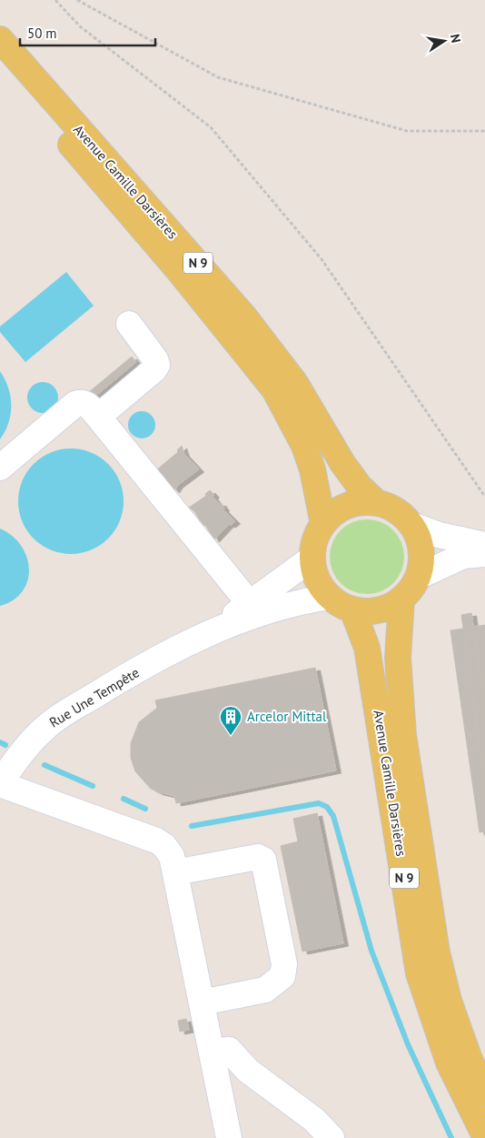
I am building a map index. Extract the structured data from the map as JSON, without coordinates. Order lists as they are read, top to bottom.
{
  "streets": {
    "main road": ["Avenue Camille Darsières", "N 9"],
    "street": ["Rue Une Tempête"]
  },
  "crossings": [
    ["Avenue Camille Darsières", "Rue Une Tempête"]
  ],
  "places": {
    "building": ["Arcelor Mittal"]
  },
  "scale_bar": "50 m",
  "north": "right"
}
